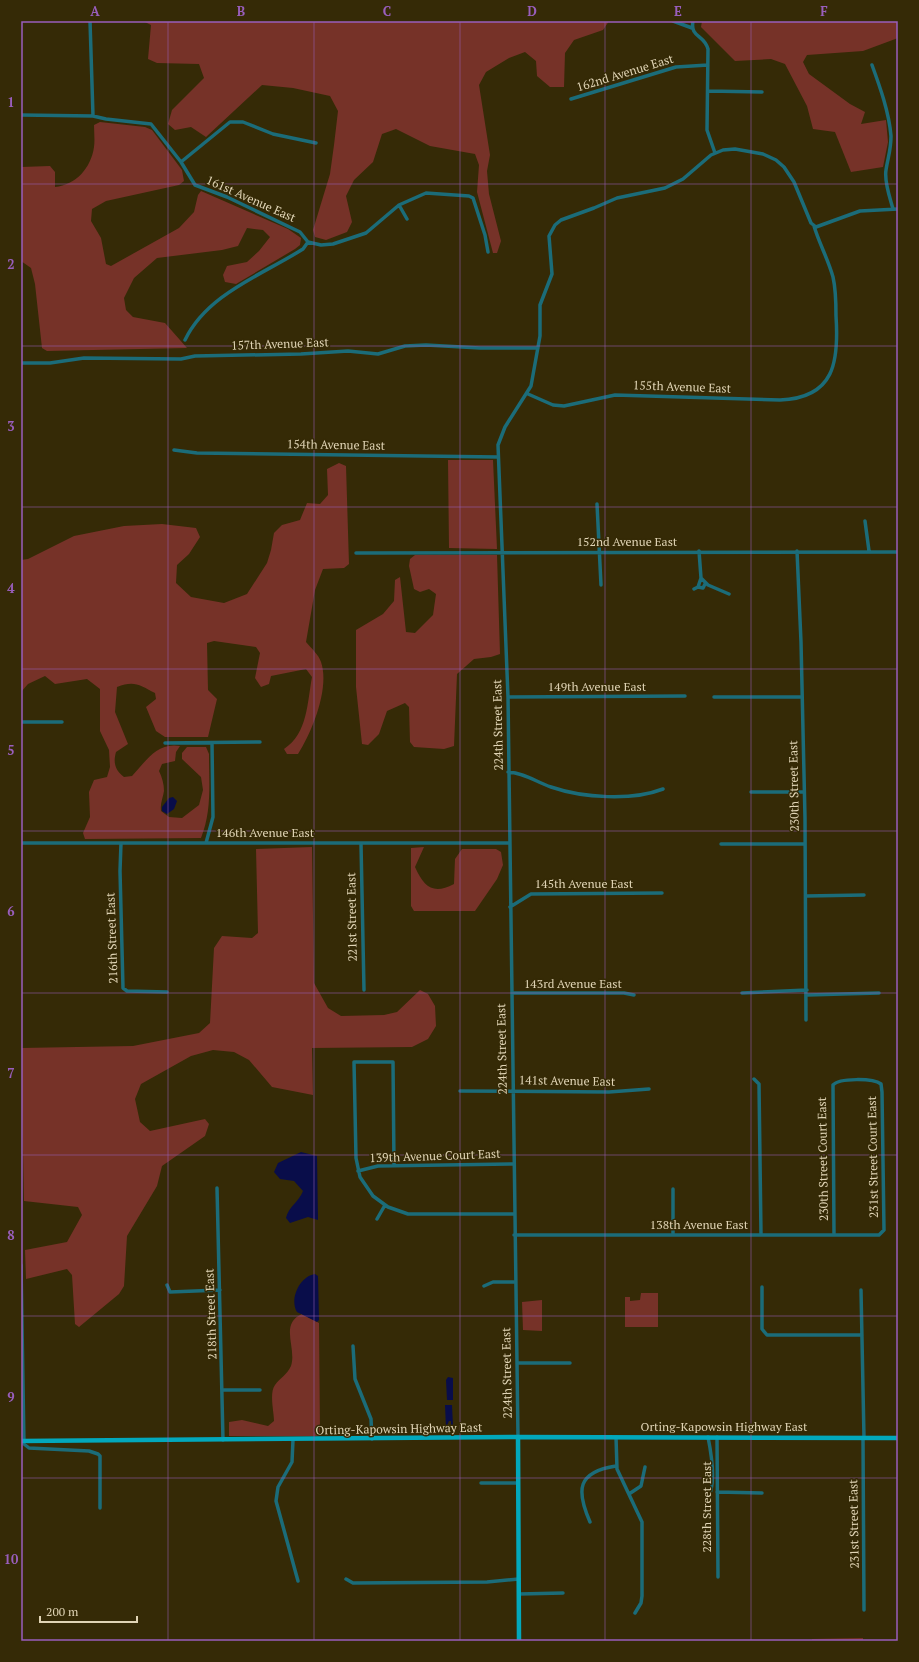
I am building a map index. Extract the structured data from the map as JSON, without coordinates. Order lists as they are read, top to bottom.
{
  "streets": {
    "main road": ["224th Street East", "Orting-Kapowsin Highway East"],
    "street": [
      "162nd Avenue East",
      "161st Avenue East",
      "157th Avenue East",
      "155th Avenue East",
      "154th Avenue East",
      "152nd Avenue East",
      "149th Avenue East",
      "230th Street East",
      "146th Avenue East",
      "145th Avenue East",
      "221st Street East",
      "216th Street East",
      "143rd Avenue East",
      "141st Avenue East",
      "139th Avenue Court East",
      "231st Street Court East",
      "230th Street Court East",
      "138th Avenue East",
      "218th Street East",
      "228th Street East",
      "231st Street East"
    ]
  },
  "crossings": [
    ["157th Avenue East", "224th Street East"],
    ["155th Avenue East", "224th Street East"],
    ["154th Avenue East", "224th Street East"],
    ["152nd Avenue East", "224th Street East"],
    ["152nd Avenue East", "230th Street East"],
    ["149th Avenue East", "224th Street East"],
    ["224th Street East", "146th Avenue East"],
    ["224th Street East", "145th Avenue East"],
    ["224th Street East", "143rd Avenue East"],
    ["224th Street East", "141st Avenue East"],
    ["224th Street East", "139th Avenue Court East"],
    ["224th Street East", "138th Avenue East"],
    ["224th Street East", "Orting-Kapowsin Highway East"],
    ["146th Avenue East", "221st Street East"],
    ["146th Avenue East", "216th Street East"],
    ["231st Street Court East", "230th Street Court East"],
    ["231st Street Court East", "138th Avenue East"],
    ["230th Street Court East", "138th Avenue East"],
    ["218th Street East", "Orting-Kapowsin Highway East"],
    ["Orting-Kapowsin Highway East", "228th Street East"],
    ["Orting-Kapowsin Highway East", "231st Street East"]
  ],
  "scale_bar": "200 m",
  "grid": {
    "columns": [
      "A",
      "B",
      "C",
      "D",
      "E",
      "F"
    ],
    "rows": [
      "1",
      "2",
      "3",
      "4",
      "5",
      "6",
      "7",
      "8",
      "9",
      "10"
    ]
  }
}
